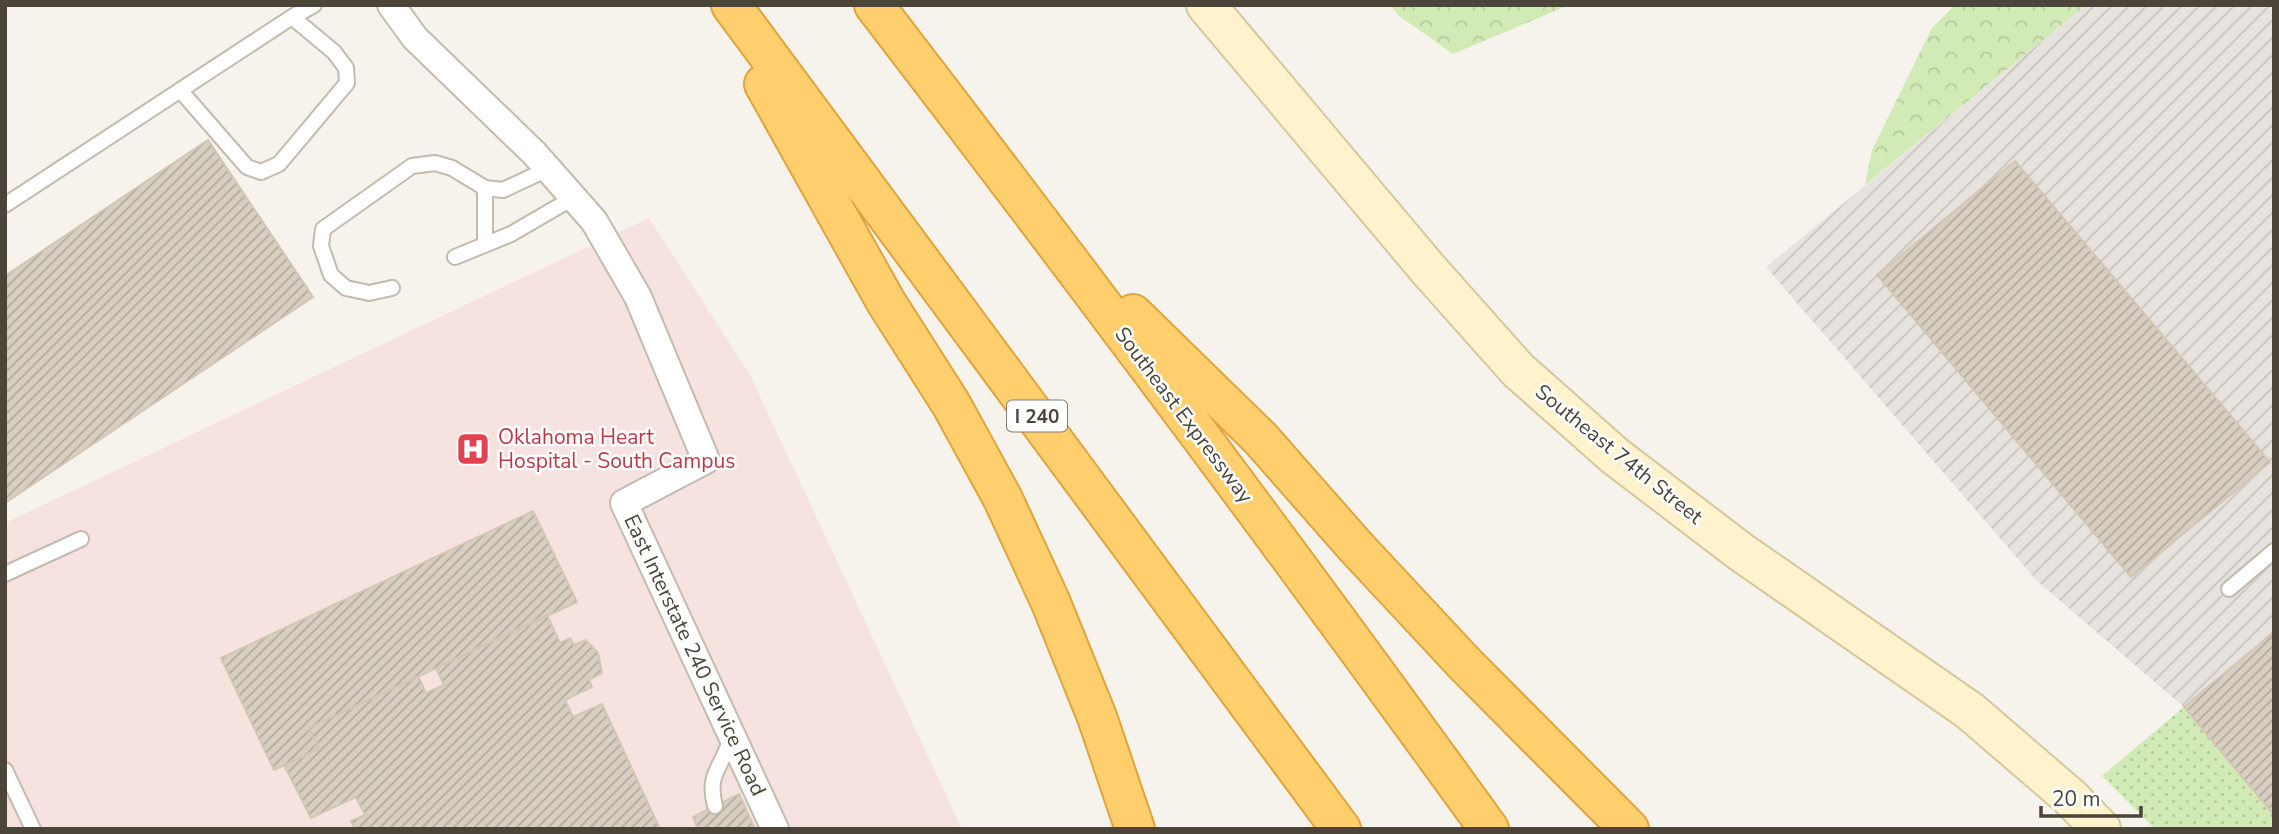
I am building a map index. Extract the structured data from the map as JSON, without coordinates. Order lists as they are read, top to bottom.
{
  "streets": {
    "highway": ["Southeast Expressway", "I 240"],
    "street": ["Southeast 74th Street", "East Interstate 240 Service Road"]
  },
  "places": {
    "hospital": ["Oklahoma Heart Hospital - South Campus"]
  },
  "scale_bar": "20 m"
}
